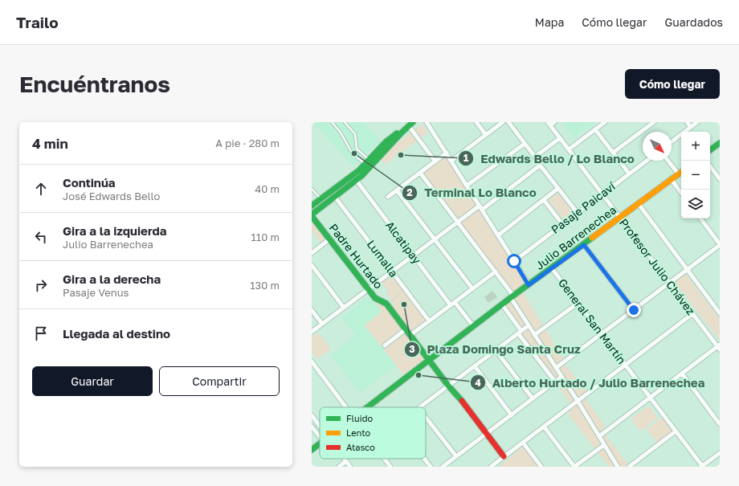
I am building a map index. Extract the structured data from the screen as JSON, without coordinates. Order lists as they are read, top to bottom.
{
  "streets": {
    "street": [
      "Pasaje Paicaví",
      "Julio Barrenechea",
      "Alcatipay",
      "Padre Hurtado",
      "Lumalla",
      "Profesor Julio Chávez",
      "General San Martín"
    ]
  },
  "crossings": [
    ["Pasaje Paicaví", "Profesor Julio Chávez"],
    ["Julio Barrenechea", "Padre Hurtado"],
    ["Julio Barrenechea", "Profesor Julio Chávez"],
    ["Julio Barrenechea", "General San Martín"]
  ],
  "places": [
    "Terminal Lo Blanco",
    "Edwards Bello / Lo Blanco",
    "Plaza Domingo Santa Cruz",
    "Alberto Hurtado / Julio Barrenechea"
  ],
  "legend": ["Fluido", "Lento", "Atasco"],
  "north": "bottom right",
  "page": {
    "header": "Trailo",
    "nav": ["Mapa", "Cómo llegar", "Guardados"],
    "buttons": [
      "Cómo llegar",
      ["Guardar", "Compartir"]
    ],
    "title": "Encuéntranos",
    "heading": ["4 min", "A pie · 280 m"],
    "map_buttons": ["+", "−"],
    "list": [
      ["Continúa", "José Edwards Bello", "40 m"],
      ["Gira a la izquierda", "Julio Barrenechea", "110 m"],
      ["Gira a la derecha", "Pasaje Venus", "130 m"],
      "Llegada al destino"
    ]
  }
}
